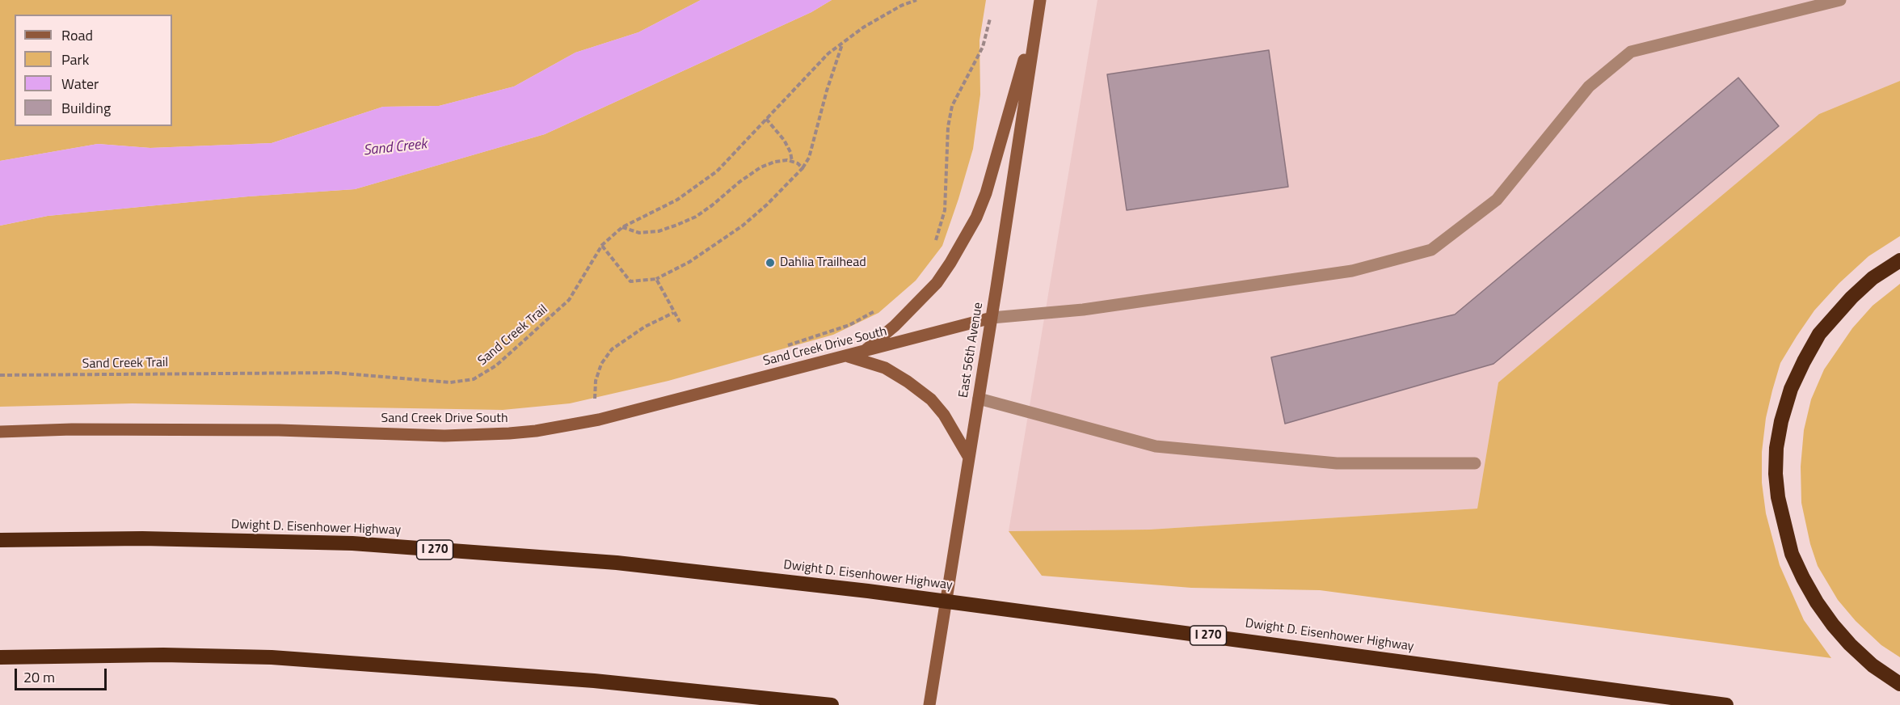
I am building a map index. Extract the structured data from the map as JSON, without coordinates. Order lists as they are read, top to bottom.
{
  "streets": {
    "highway": ["Dwight D. Eisenhower Highway", "I 270"],
    "main road": ["Sand Creek Drive South", "East 56th Avenue"],
    "path": ["Sand Creek Trail"]
  },
  "crossings": [
    ["Sand Creek Drive South", "East 56th Avenue"]
  ],
  "water": ["Sand Creek"],
  "places": ["Dahlia Trailhead"],
  "legend": [
    "Road",
    "Park",
    "Water",
    "Building"
  ],
  "scale_bar": "20 m"
}
